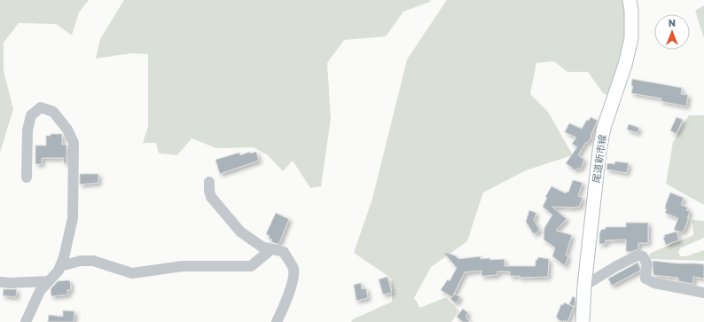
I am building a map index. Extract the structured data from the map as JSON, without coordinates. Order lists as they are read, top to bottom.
{
  "streets": {
    "main road": ["尾道新市線"]
  },
  "north": "top"
}
